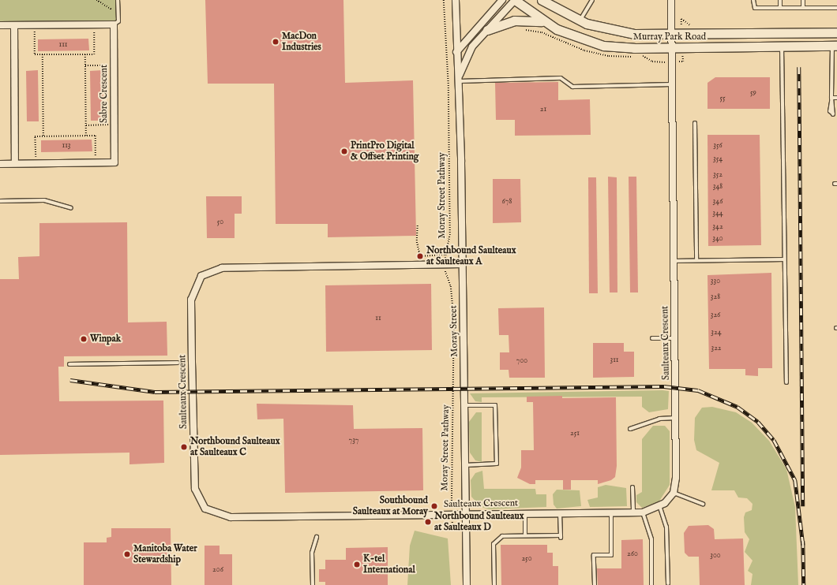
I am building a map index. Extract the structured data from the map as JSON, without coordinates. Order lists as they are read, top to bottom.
{
  "streets": {
    "street": [
      "Murray Park Road",
      "Sabre Crescent",
      "Moray Street",
      "Saulteaux Crescent"
    ],
    "path": ["Moray Street Pathway"]
  },
  "crossings": [
    ["Murray Park Road", "Moray Street"],
    ["Murray Park Road", "Saulteaux Crescent"],
    ["Moray Street Pathway", "Saulteaux Crescent"],
    ["Moray Street", "Saulteaux Crescent"]
  ],
  "places": [
    "MacDon Industries",
    "PrintPro Digital & Offset Printing",
    "Northbound Saulteaux at Saulteaux A",
    "Winpak",
    "Northbound Saulteaux at Saulteaux C",
    "Southbound Saulteaux at Moray",
    "Northbound Saulteaux at Saulteaux D",
    "Manitoba Water Stewardship",
    "K-tel International"
  ],
  "house_numbers": [
    "111",
    "59",
    "55",
    "21",
    "113",
    "356",
    "354",
    "352",
    "348",
    "678",
    "346",
    "344",
    "50",
    "342",
    "340",
    "330",
    "328",
    "326",
    "11",
    "324",
    "322",
    "311",
    "700",
    "251",
    "737",
    "260",
    "300",
    "250",
    "206"
  ]
}
